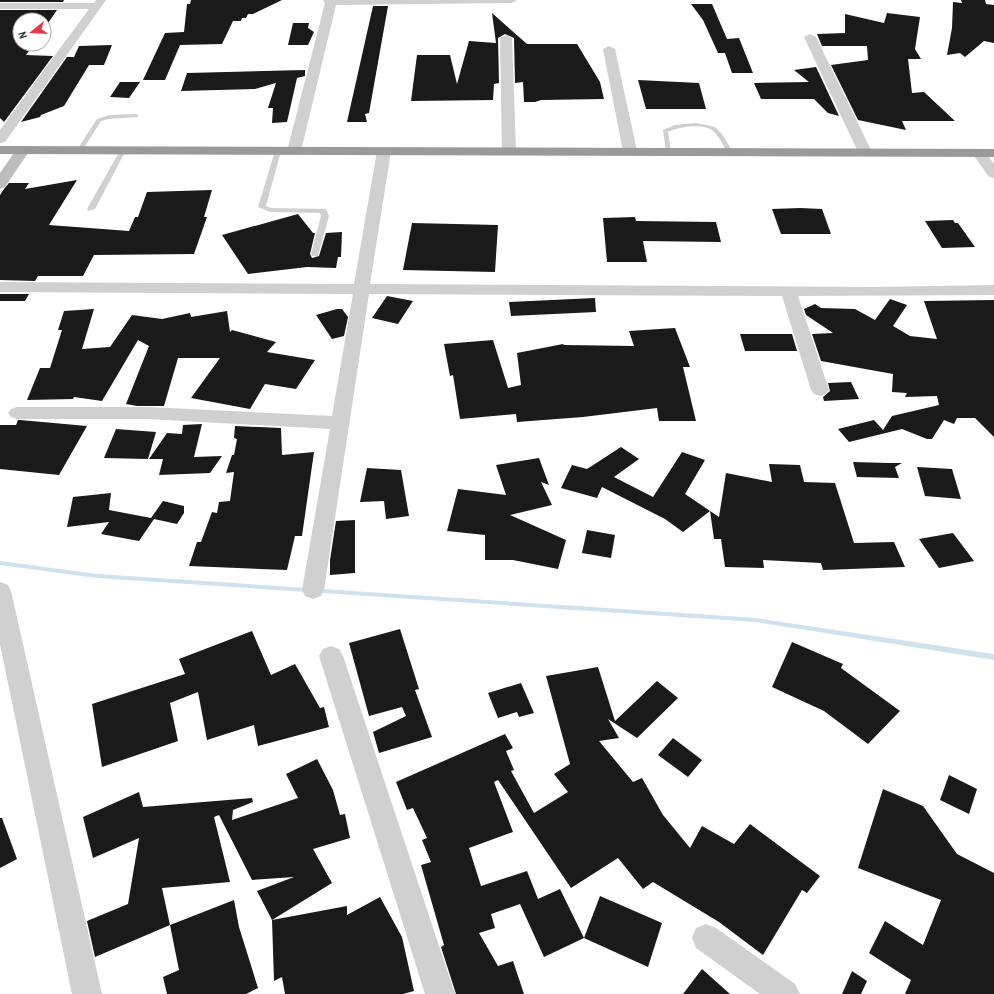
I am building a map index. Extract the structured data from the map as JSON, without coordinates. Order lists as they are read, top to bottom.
{
  "north": "left"
}
